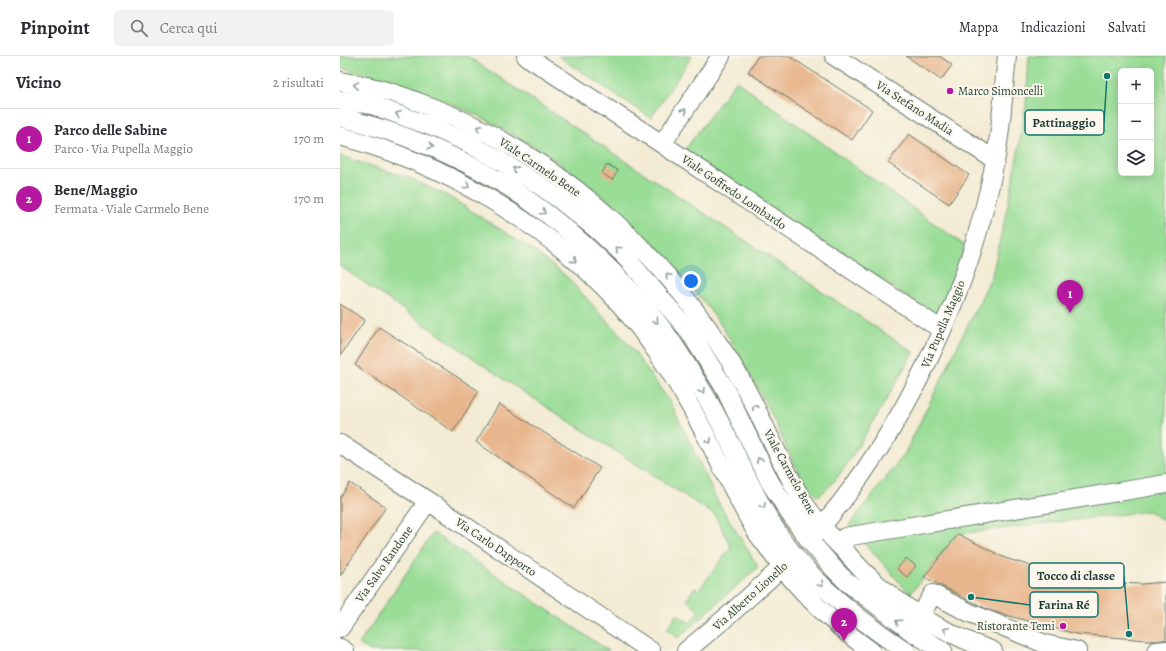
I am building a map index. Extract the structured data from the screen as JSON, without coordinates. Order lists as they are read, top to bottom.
{
  "streets": {
    "street": [
      "Via Stefano Madia",
      "Viale Carmelo Bene",
      "Viale Goffredo Lombardo",
      "Via Pupella Maggio",
      "Via Carlo Dapporto",
      "Via Salvo Randone",
      "Via Alberto Lionello"
    ]
  },
  "crossings": [
    ["Via Stefano Madia", "Via Pupella Maggio"],
    ["Viale Carmelo Bene", "Via Pupella Maggio"],
    ["Viale Goffredo Lombardo", "Via Pupella Maggio"],
    ["Via Pupella Maggio", "Via Alberto Lionello"],
    ["Via Carlo Dapporto", "Via Salvo Randone"]
  ],
  "places": [
    "Pattinaggio",
    "Marco Simoncelli",
    "Farina Ré",
    "Ristorante Temi",
    "Tocco di classe"
  ],
  "page": {
    "header": "Pinpoint",
    "search": "Cerca qui",
    "nav": ["Mappa", "Indicazioni", "Salvati"],
    "heading": ["Vicino", "2 risultati"],
    "map_buttons": ["+", "−"],
    "list": [
      {
        "mark": "1",
        "name": "Parco delle Sabine",
        "note": "Parco · Via Pupella Maggio",
        "value": "170 m"
      },
      {
        "mark": "2",
        "name": "Bene/Maggio",
        "note": "Fermata · Viale Carmelo Bene",
        "value": "170 m"
      }
    ],
    "pins": ["1", "2"]
  }
}
